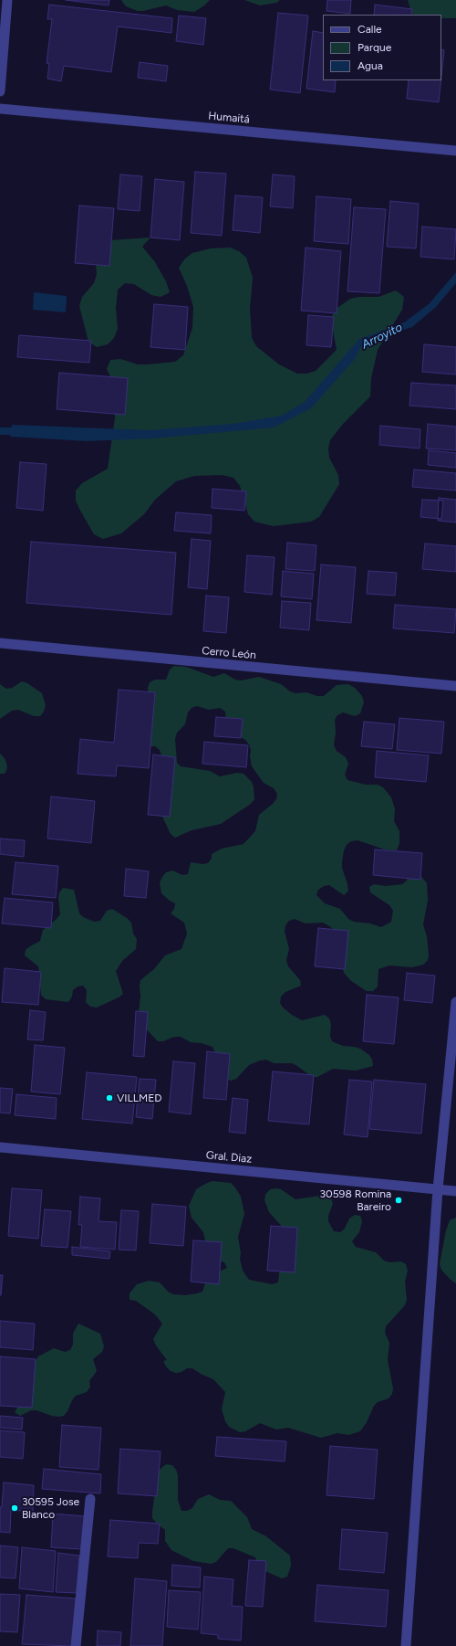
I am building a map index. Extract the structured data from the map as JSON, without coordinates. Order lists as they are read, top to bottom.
{
  "streets": {
    "street": ["Humaitá", "Cerro León", "Gral. Diaz"]
  },
  "water": ["Arroyito"],
  "places": ["VILLMED", "30598 Romina Bareiro", "30595 Jose Blanco"],
  "legend": ["Calle", "Parque", "Agua"]
}
